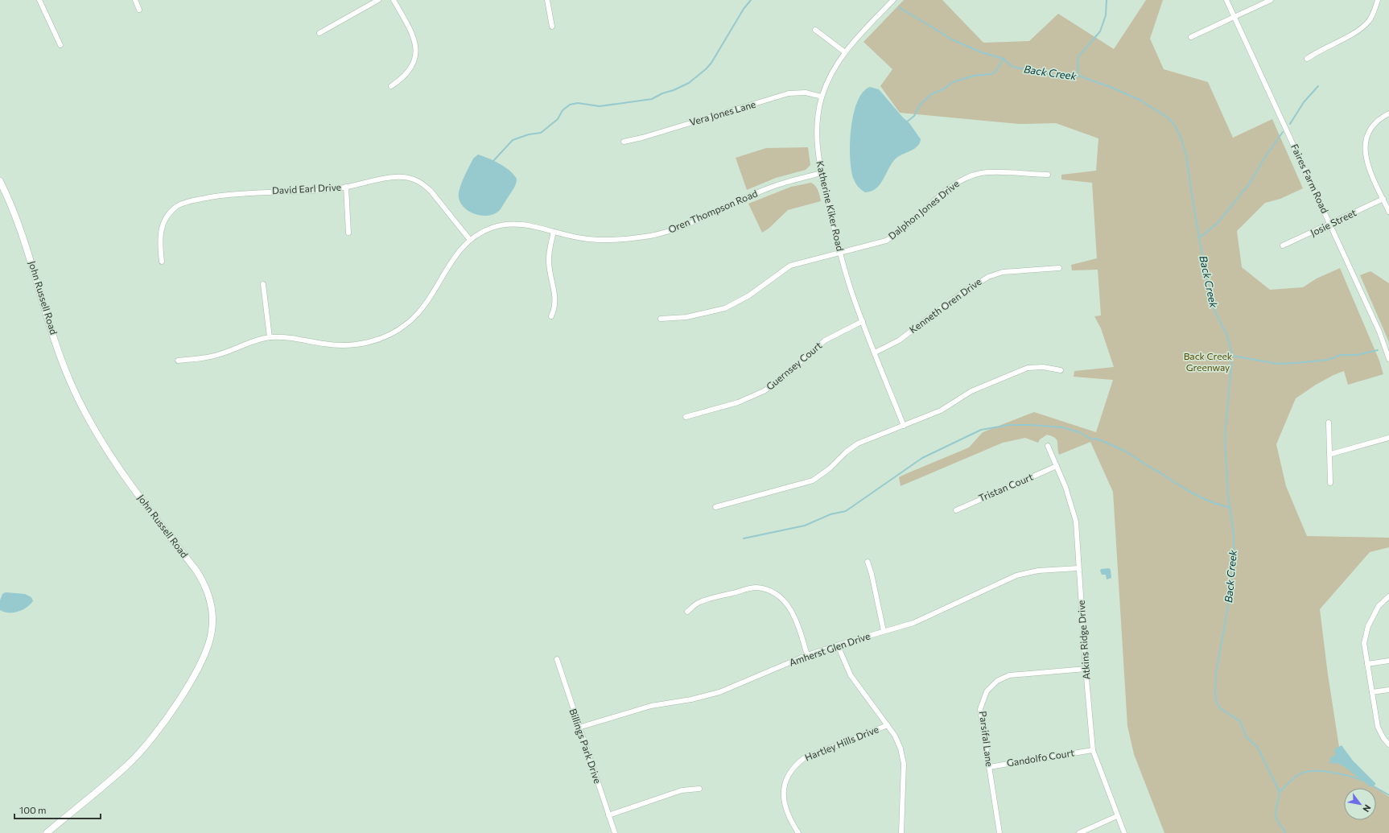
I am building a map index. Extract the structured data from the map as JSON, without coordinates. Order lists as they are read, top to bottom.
{
  "streets": {
    "street": [
      "Vera Jones Lane",
      "Faires Farm Road",
      "David Earl Drive",
      "Katherine Kiker Road",
      "Dalphon Jones Drive",
      "Oren Thompson Road",
      "Josie Street",
      "John Russell Road",
      "Kenneth Oren Drive",
      "Guernsey Court",
      "Tristan Court",
      "Atkins Ridge Drive",
      "Amherst Glen Drive",
      "Parsifal Lane",
      "Hartley Hills Drive",
      "Billings Park Drive",
      "Gandolfo Court"
    ]
  },
  "crossings": [
    ["Vera Jones Lane", "Katherine Kiker Road"],
    ["Faires Farm Road", "Josie Street"],
    ["David Earl Drive", "Oren Thompson Road"],
    ["Katherine Kiker Road", "Dalphon Jones Drive"],
    ["Katherine Kiker Road", "Oren Thompson Road"],
    ["Katherine Kiker Road", "Kenneth Oren Drive"],
    ["Katherine Kiker Road", "Guernsey Court"],
    ["Tristan Court", "Atkins Ridge Drive"],
    ["Atkins Ridge Drive", "Amherst Glen Drive"],
    ["Atkins Ridge Drive", "Parsifal Lane"],
    ["Atkins Ridge Drive", "Gandolfo Court"],
    ["Amherst Glen Drive", "Billings Park Drive"],
    ["Parsifal Lane", "Gandolfo Court"]
  ],
  "water": ["Back Creek"],
  "parks": ["Back Creek Greenway"],
  "scale_bar": "100 m",
  "north": "bottom right"
}
